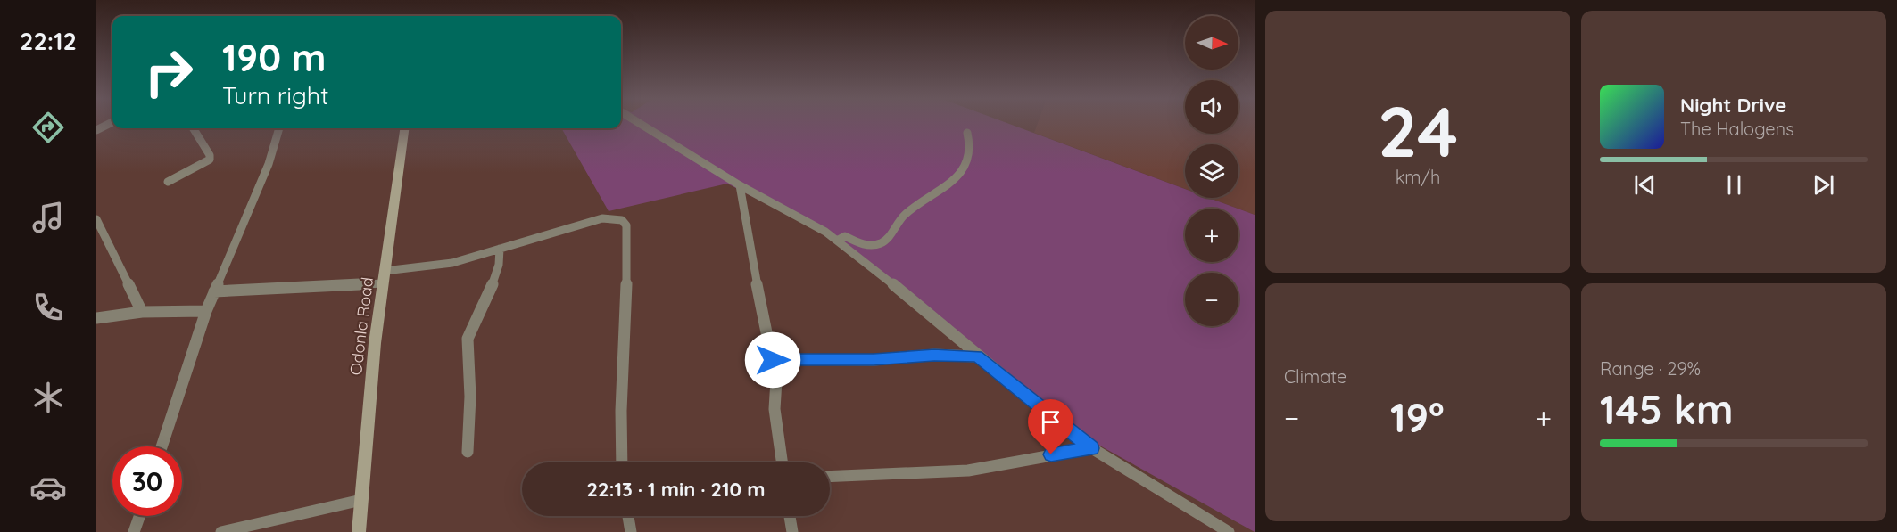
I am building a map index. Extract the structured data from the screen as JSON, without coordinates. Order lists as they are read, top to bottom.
{
  "streets": {
    "street": ["Odonla Road"]
  },
  "north": "right",
  "page": {
    "tabs": "22:12",
    "tile": [
      ["24", "km/h"],
      "Climate",
      ["Range · 29%", "145 km"]
    ],
    "map_buttons": ["+", "−"],
    "turn": ["190 m", "Turn right"],
    "song": ["Night Drive", "The Halogens"],
    "heat": ["−", "19°", "+"],
    "limit": "30",
    "trip": "22:13 · 1 min · 210 m"
  }
}
